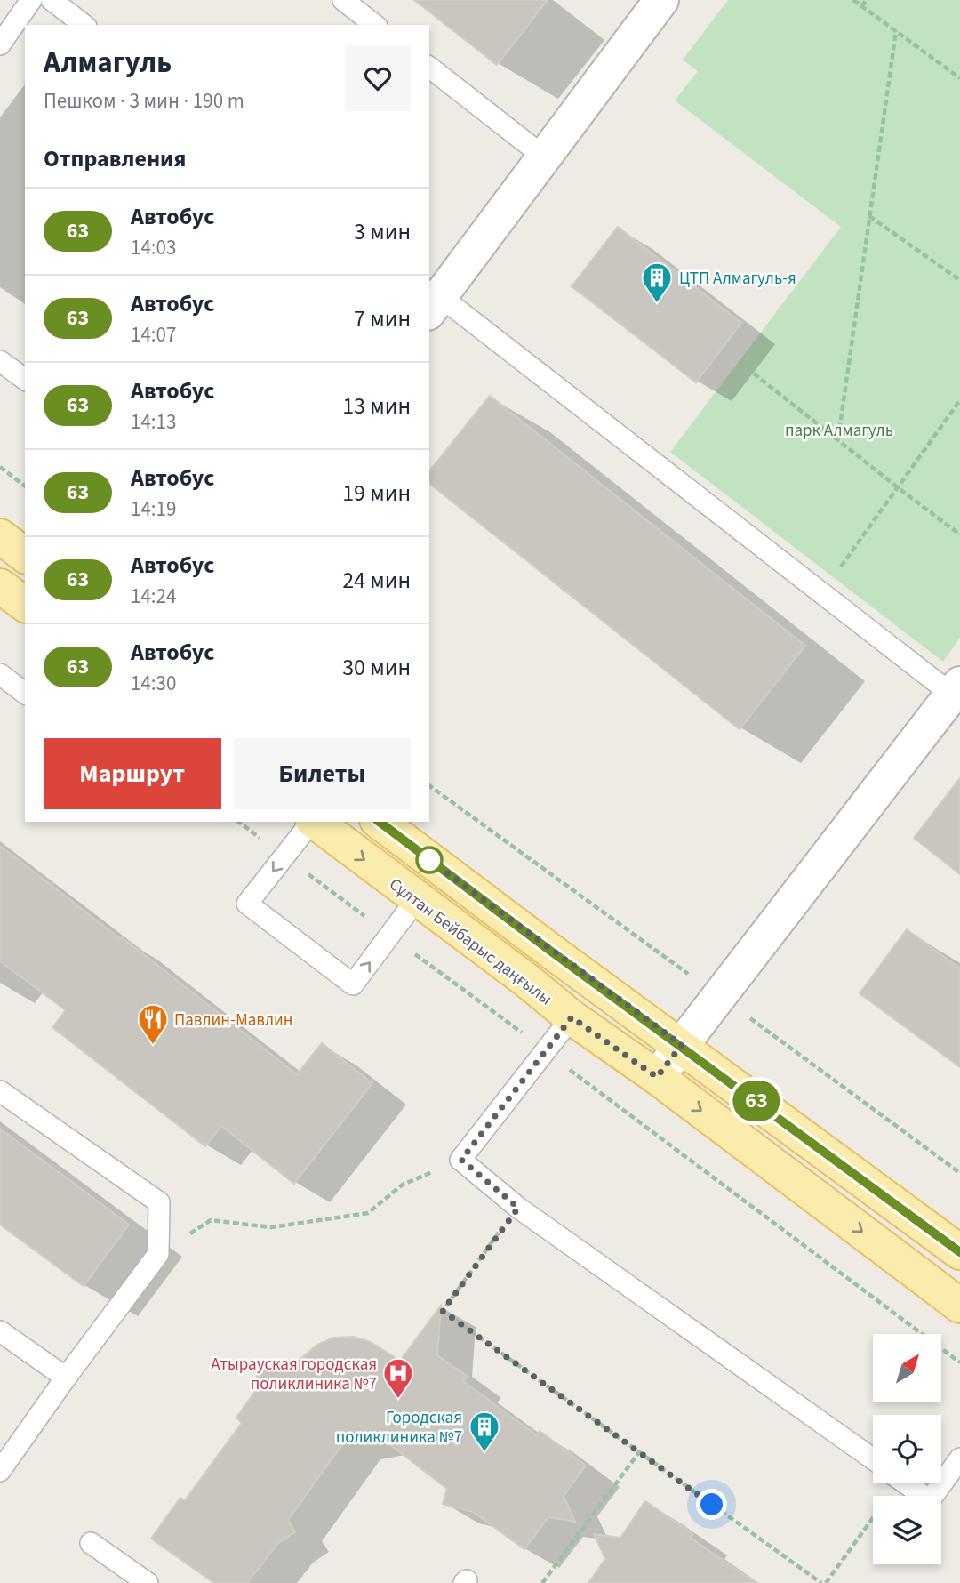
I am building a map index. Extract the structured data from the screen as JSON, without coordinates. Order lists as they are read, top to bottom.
{
  "streets": {
    "main road": ["Сұлтан Бейбарыс даңғылы"]
  },
  "parks": ["парк Алмагуль"],
  "places": {
    "building": ["ЦТП Алмагуль-я", "Городская поликлиника №7"],
    "restaurant": ["Павлин-Мавлин"],
    "hospital": ["Атырауская городская поликлиника №7"]
  },
  "lines": ["bus line 63"],
  "north": "top right",
  "page": {
    "on_map": "63",
    "heading": [
      ["Алмагуль", "Пешком · 3 мин · 190 m"],
      "Отправления"
    ],
    "list": [
      {
        "mark": "63",
        "name": "Автобус",
        "note": "14:03",
        "value": "3 мин"
      },
      {
        "mark": "63",
        "name": "Автобус",
        "note": "14:07",
        "value": "7 мин"
      },
      {
        "mark": "63",
        "name": "Автобус",
        "note": "14:13",
        "value": "13 мин"
      },
      {
        "mark": "63",
        "name": "Автобус",
        "note": "14:19",
        "value": "19 мин"
      },
      {
        "mark": "63",
        "name": "Автобус",
        "note": "14:24",
        "value": "24 мин"
      },
      {
        "mark": "63",
        "name": "Автобус",
        "note": "14:30",
        "value": "30 мин"
      }
    ],
    "buttons": ["Маршрут", "Билеты"]
  }
}
